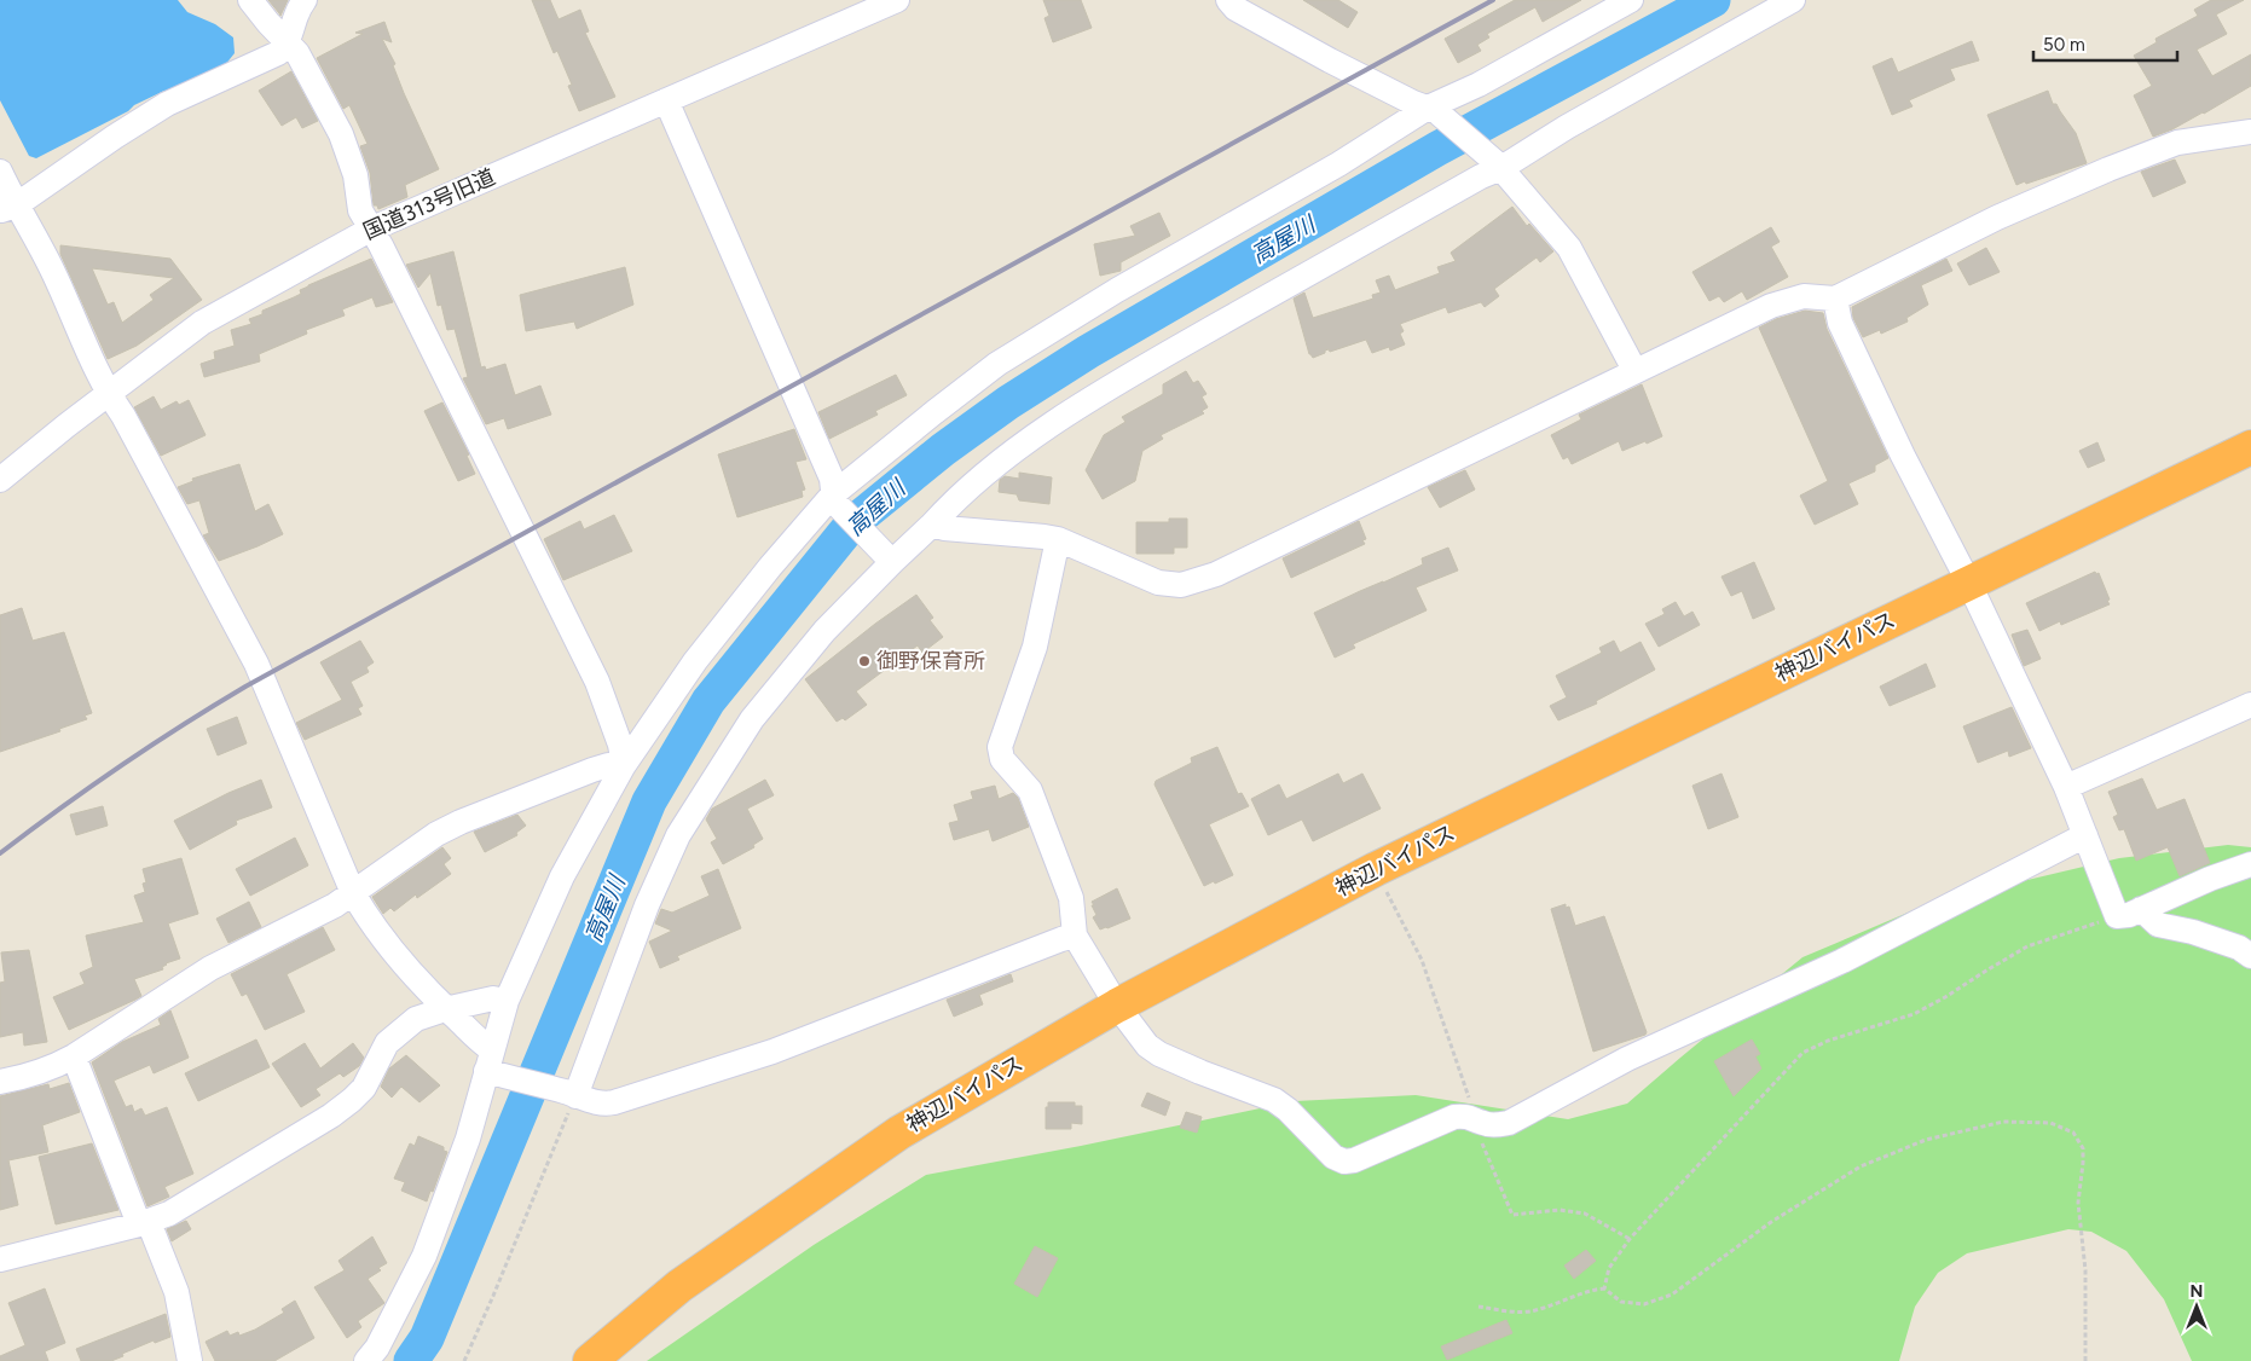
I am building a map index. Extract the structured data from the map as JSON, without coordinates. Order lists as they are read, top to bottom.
{
  "streets": {
    "highway": ["神辺バイパス"],
    "street": ["国道313号旧道"]
  },
  "water": ["高屋川"],
  "places": ["御野保育所"],
  "scale_bar": "50 m",
  "north": "top"
}
